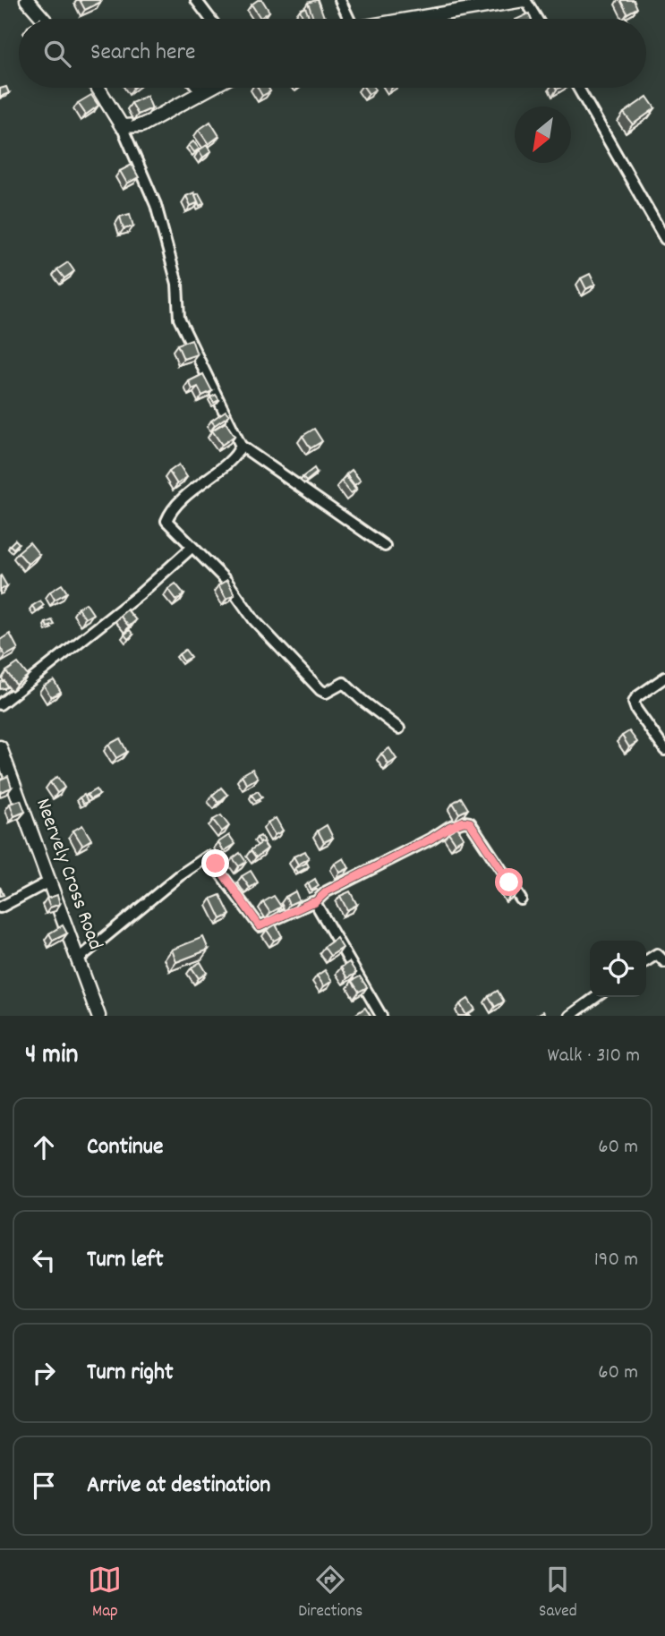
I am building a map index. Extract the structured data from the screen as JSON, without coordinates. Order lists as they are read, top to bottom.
{
  "streets": {
    "street": ["Neervely Cross Road"]
  },
  "north": "bottom left",
  "page": {
    "search": "Search here",
    "heading": ["4 min", "Walk · 310 m"],
    "list": [
      ["Continue", "60 m"],
      ["Turn left", "190 m"],
      ["Turn right", "60 m"],
      "Arrive at destination"
    ],
    "nav": ["Map", "Directions", "Saved"]
  }
}
